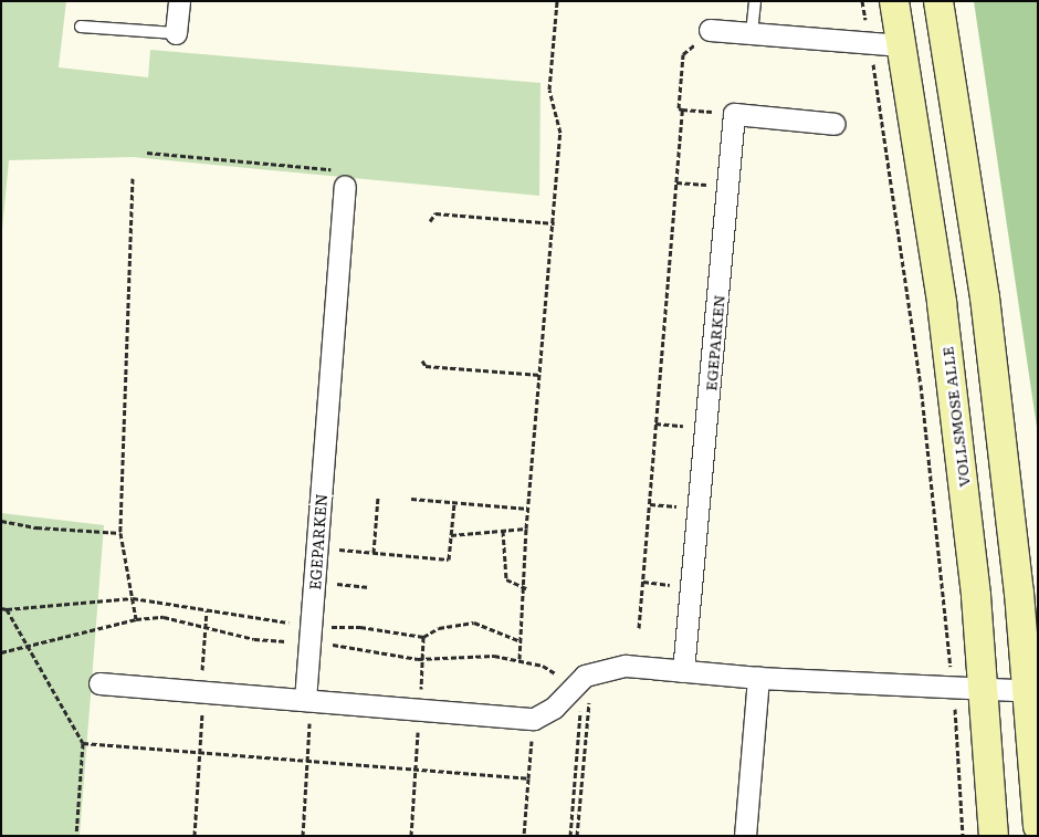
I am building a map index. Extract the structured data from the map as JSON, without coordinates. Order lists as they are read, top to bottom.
{
  "streets": {
    "street": ["EGEPARKEN", "VOLLSMOSE ALLE"]
  }
}
